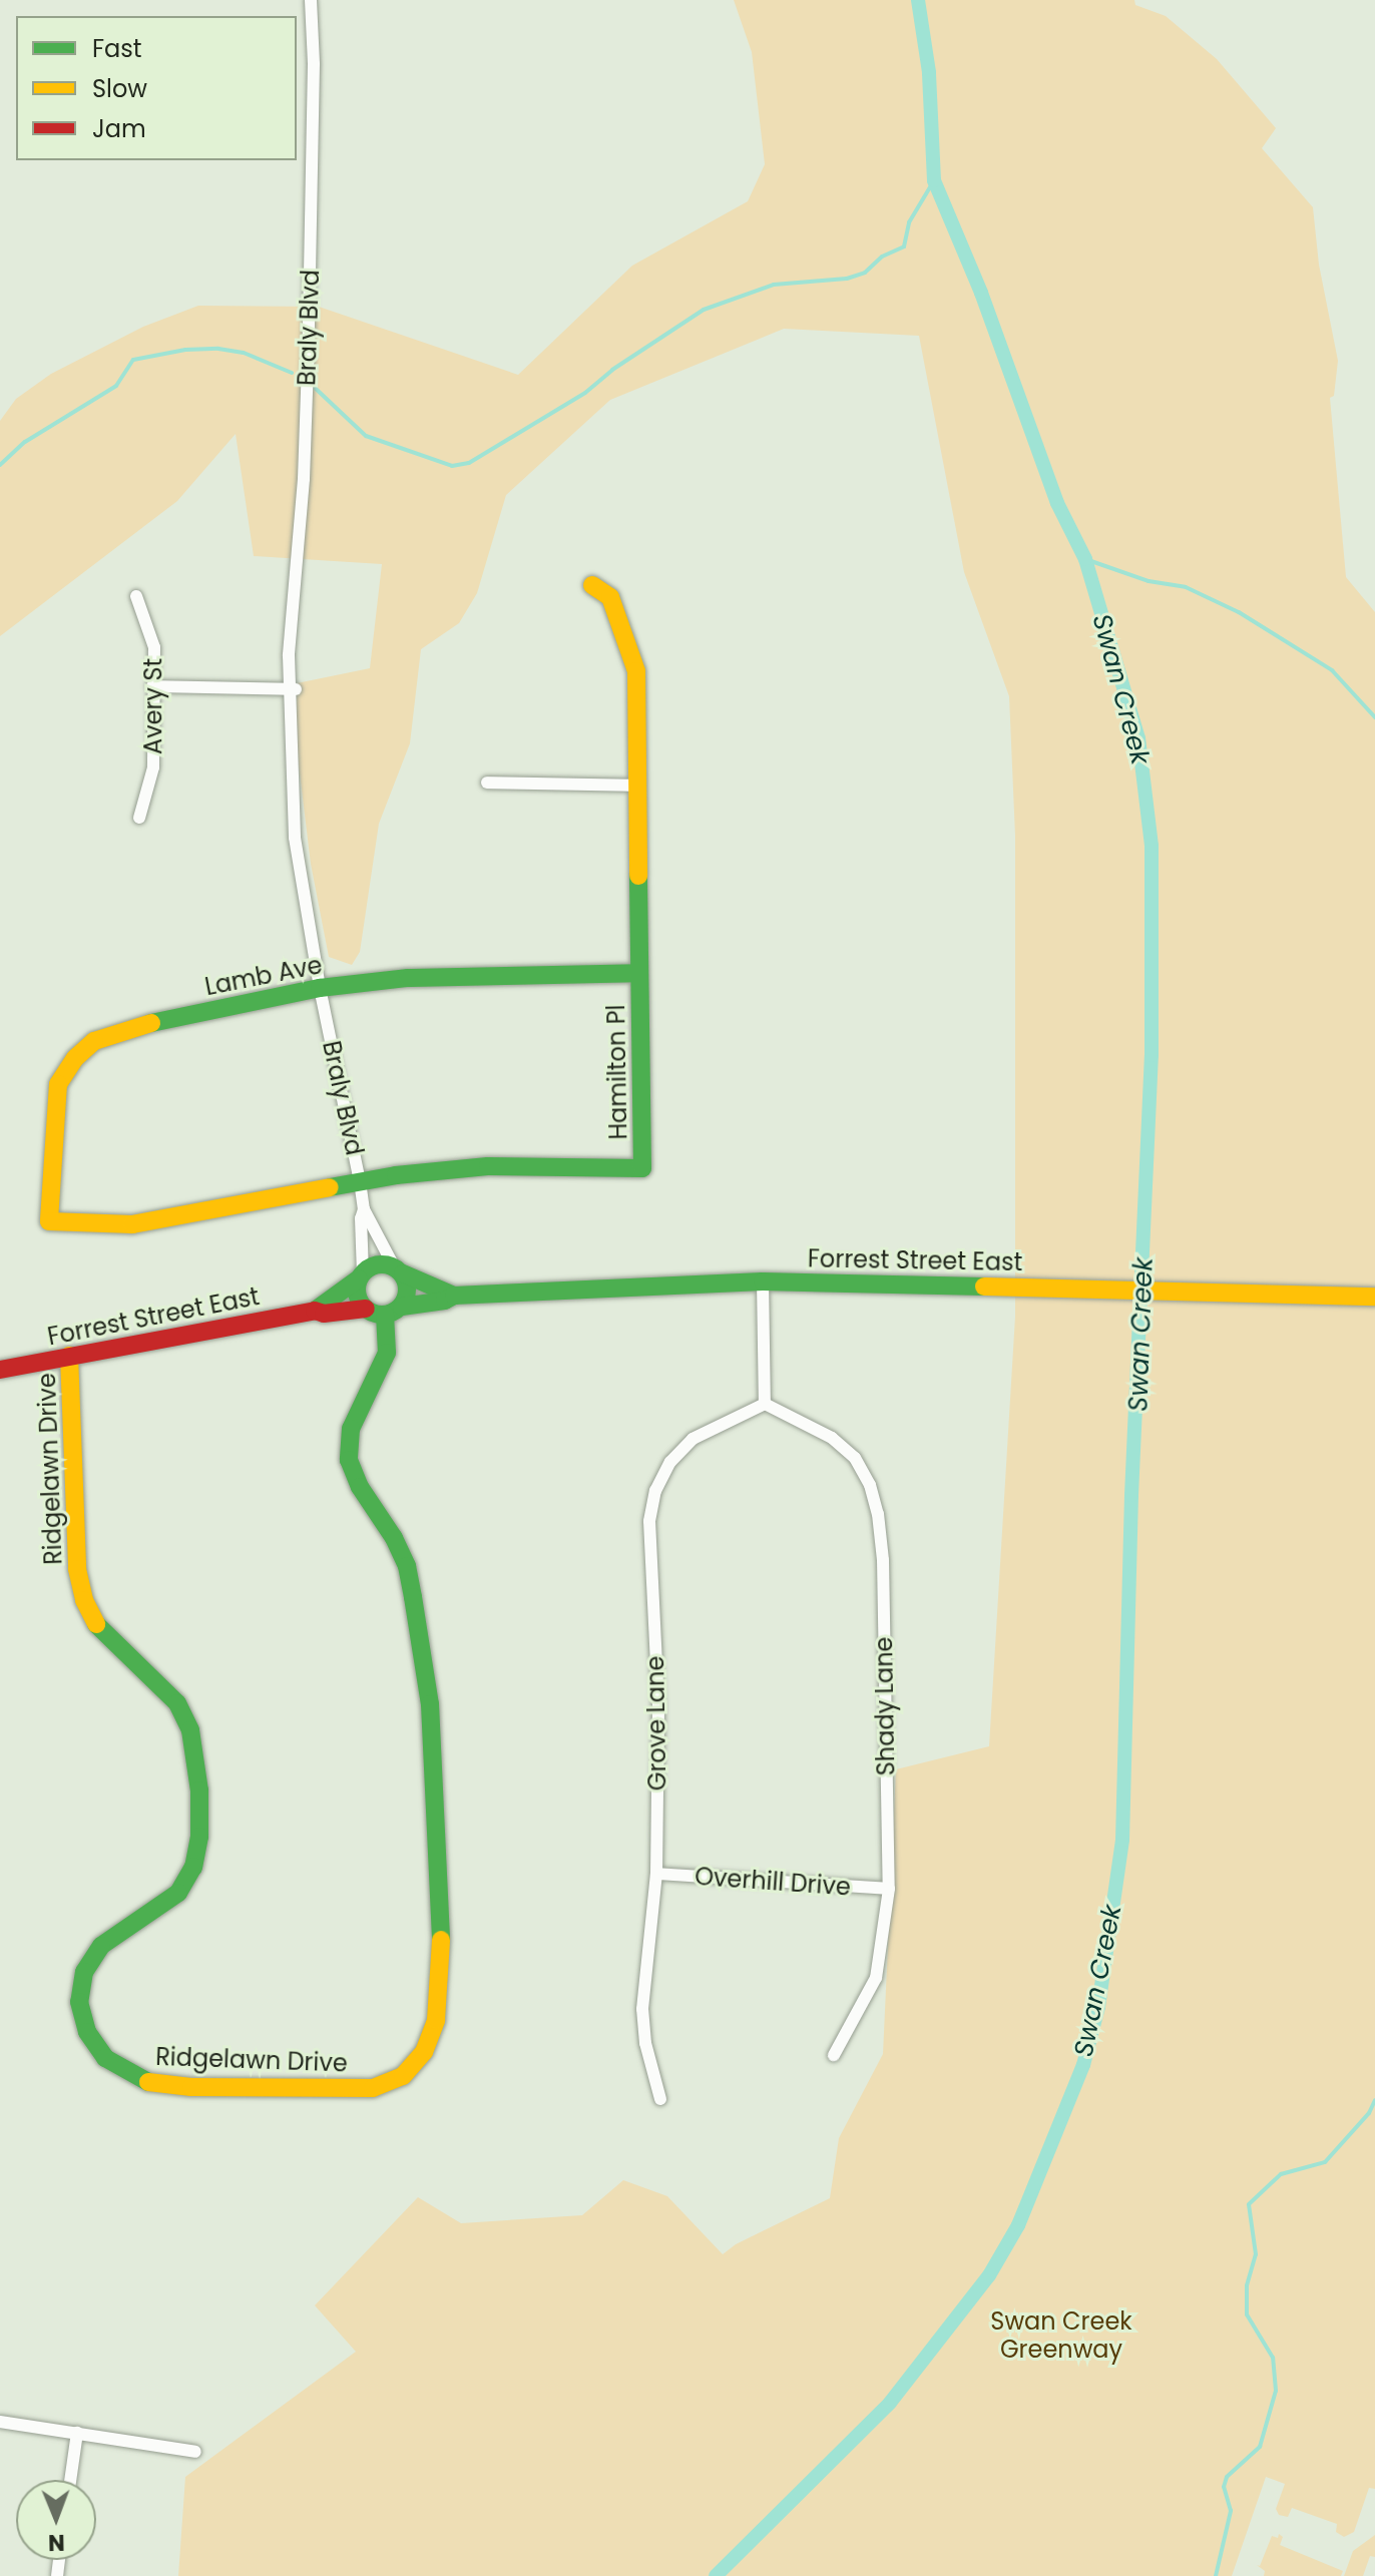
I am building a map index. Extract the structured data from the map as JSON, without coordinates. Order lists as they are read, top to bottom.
{
  "streets": {
    "street": [
      "Braly Blvd",
      "Avery St",
      "Lamb Ave",
      "Hamilton Pl",
      "Forrest Street East",
      "Ridgelawn Drive",
      "Shady Lane",
      "Grove Lane",
      "Overhill Drive"
    ]
  },
  "crossings": [
    ["Braly Blvd", "Lamb Ave"],
    ["Braly Blvd", "Hamilton Pl"],
    ["Lamb Ave", "Hamilton Pl"],
    ["Forrest Street East", "Ridgelawn Drive"],
    ["Shady Lane", "Grove Lane"],
    ["Shady Lane", "Overhill Drive"],
    ["Grove Lane", "Overhill Drive"]
  ],
  "water": ["Swan Creek"],
  "parks": ["Swan Creek Greenway"],
  "legend": ["Fast", "Slow", "Jam"],
  "north": "bottom"
}
